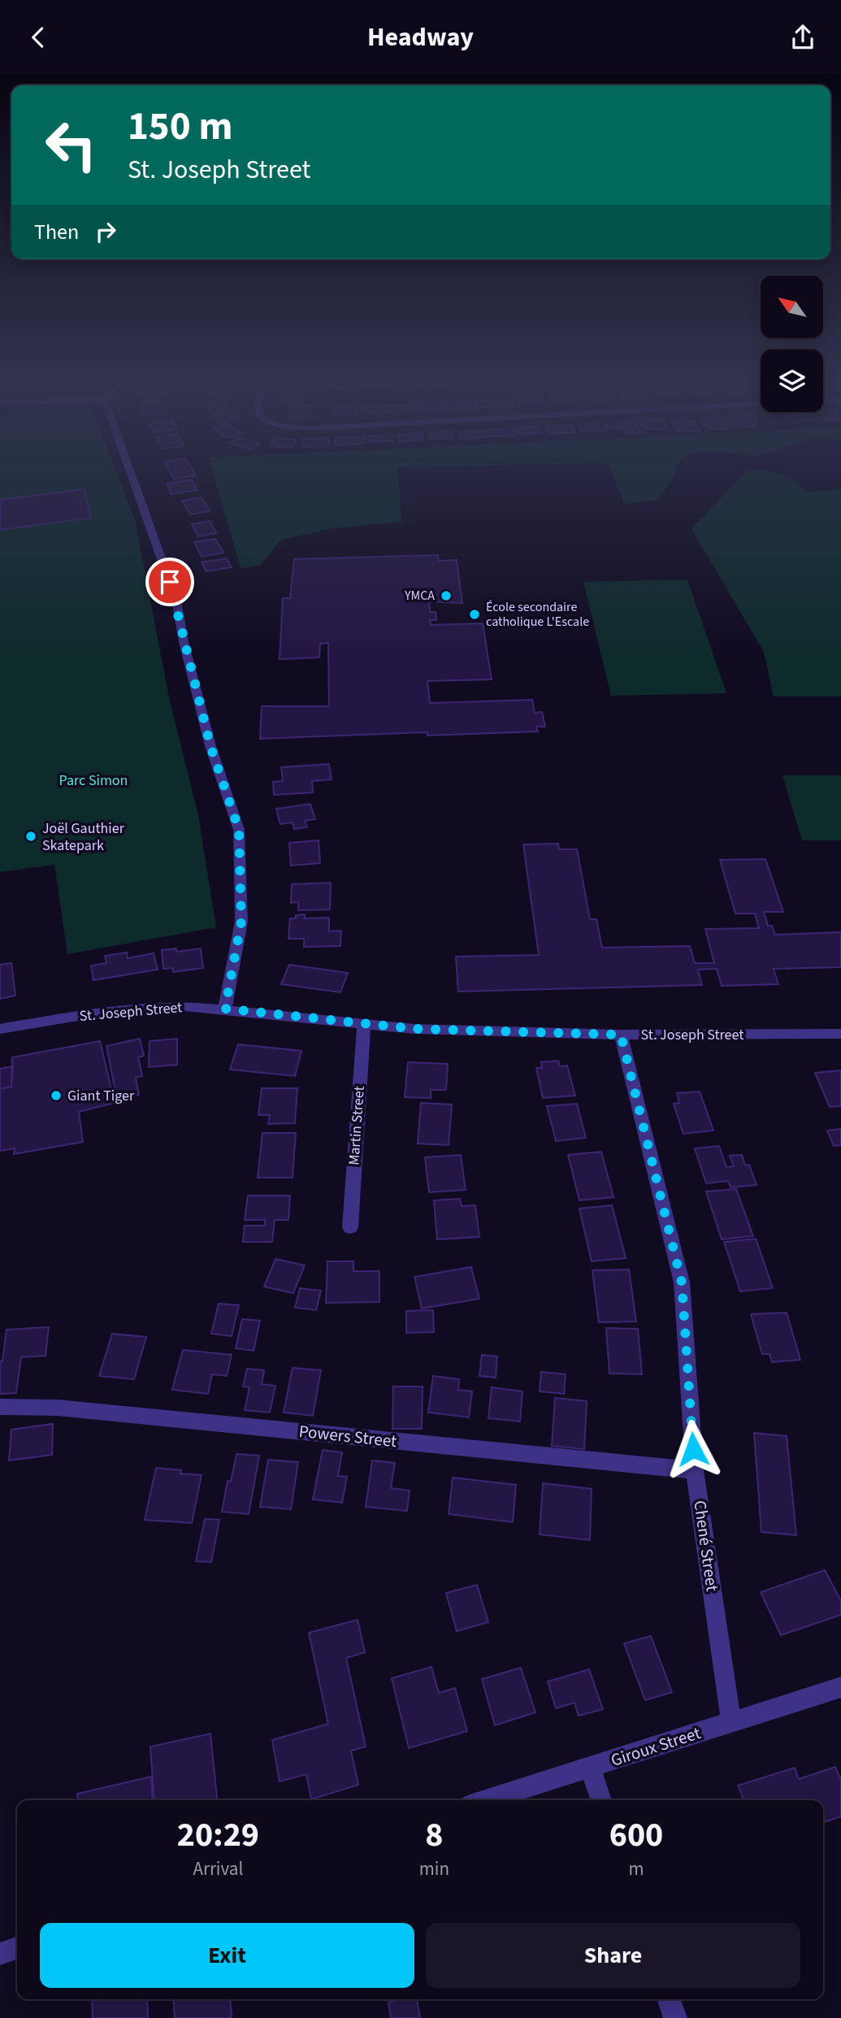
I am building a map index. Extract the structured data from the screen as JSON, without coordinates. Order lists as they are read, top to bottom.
{
  "streets": {
    "street": [
      "St. Joseph Street",
      "Martin Street",
      "Powers Street",
      "Chené Street",
      "Giroux Street"
    ]
  },
  "crossings": [
    ["St. Joseph Street", "Martin Street"],
    ["St. Joseph Street", "Chené Street"],
    ["Powers Street", "Chené Street"],
    ["Chené Street", "Giroux Street"]
  ],
  "parks": ["Parc Simon"],
  "places": [
    "YMCA",
    "École secondaire catholique L'Escale",
    "Joël Gauthier Skatepark",
    "Giant Tiger"
  ],
  "north": "top left",
  "page": {
    "header": "Headway",
    "turn": ["150 m", "St. Joseph Street"],
    "then": "Then",
    "eta": [
      "20:29",
      "Arrival",
      "8",
      "min",
      "600",
      "m"
    ],
    "buttons": ["Exit", "Share"]
  }
}
